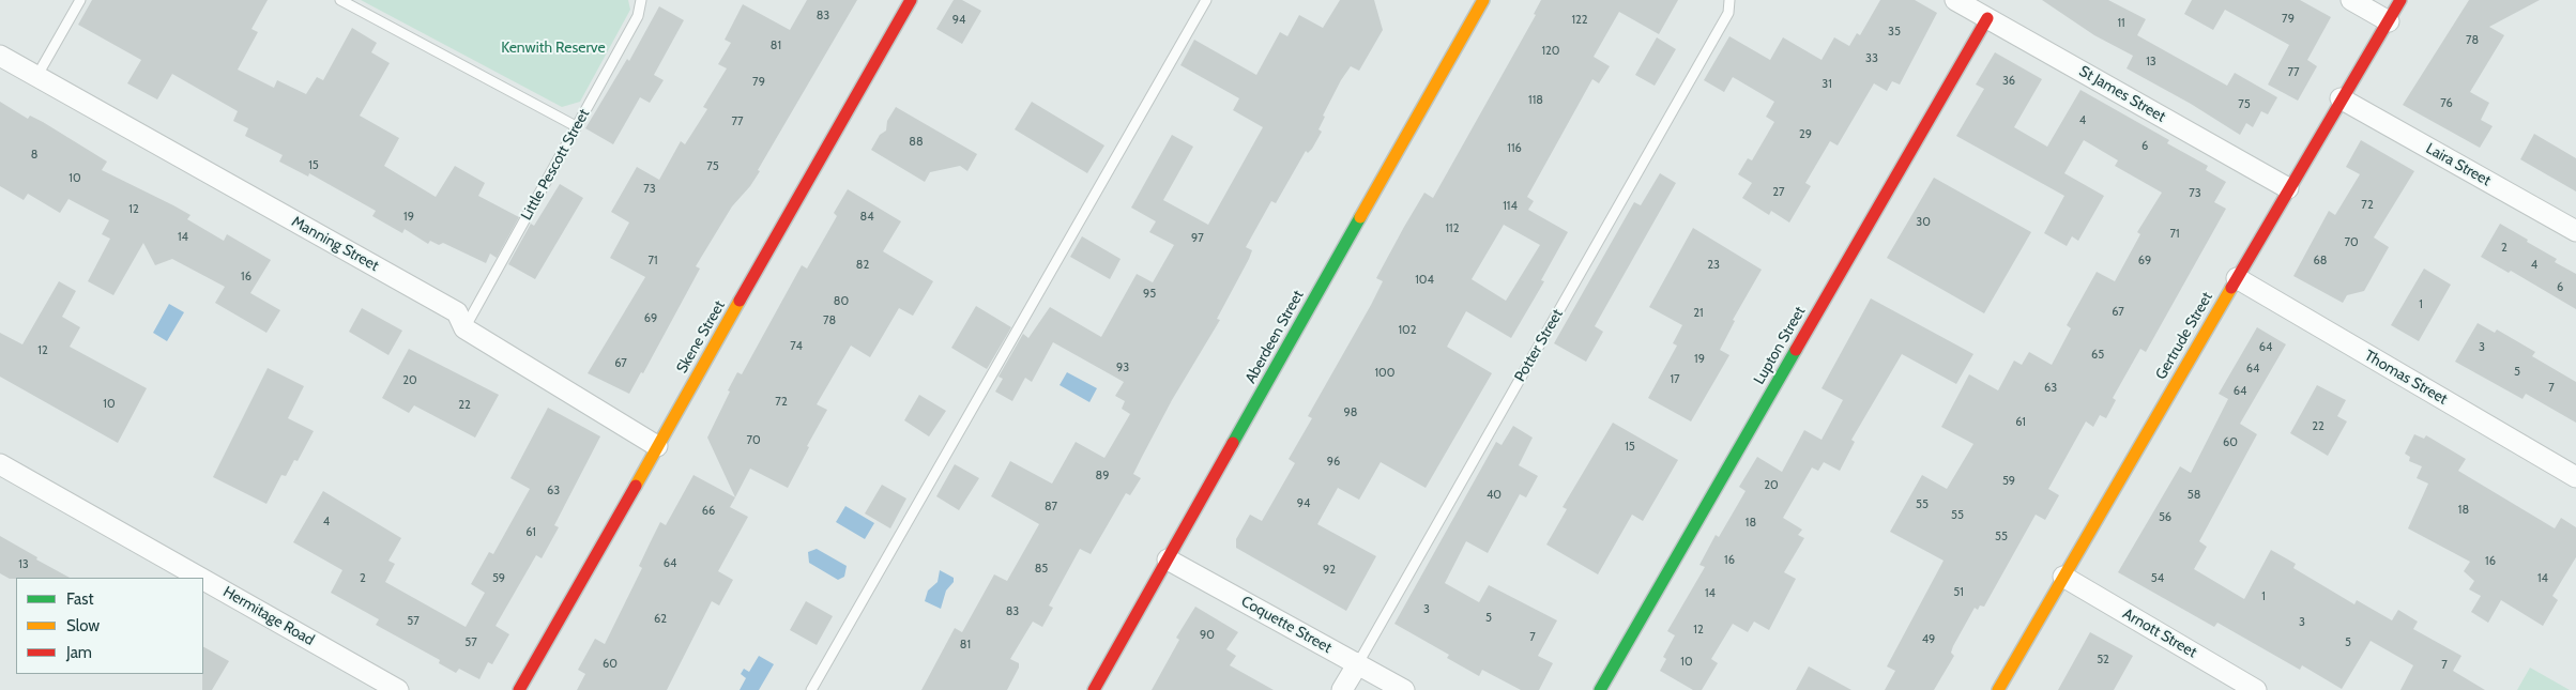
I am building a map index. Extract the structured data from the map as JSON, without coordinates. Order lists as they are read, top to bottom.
{
  "streets": {
    "street": [
      "St James Street",
      "Laira Street",
      "Manning Street",
      "Gertrude Street",
      "Skene Street",
      "Aberdeen Street",
      "Potter Street",
      "Lupton Street",
      "Thomas Street",
      "Hermitage Road",
      "Coquette Street",
      "Arnott Street"
    ],
    "lane": ["Little Pescott Street"]
  },
  "crossings": [
    ["St James Street", "Gertrude Street"],
    ["St James Street", "Lupton Street"],
    ["Little Pescott Street", "Manning Street"],
    ["Laira Street", "Gertrude Street"],
    ["Manning Street", "Skene Street"],
    ["Gertrude Street", "Thomas Street"],
    ["Gertrude Street", "Arnott Street"],
    ["Aberdeen Street", "Coquette Street"],
    ["Potter Street", "Coquette Street"]
  ],
  "parks": ["Kenwith Reserve"],
  "house_numbers": [
    "83",
    "79",
    "94",
    "122",
    "11",
    "35",
    "78",
    "81",
    "120",
    "33",
    "13",
    "77",
    "36",
    "79",
    "31",
    "118",
    "76",
    "75",
    "4",
    "77",
    "29",
    "88",
    "6",
    "116",
    "8",
    "15",
    "75",
    "10",
    "73",
    "27",
    "73",
    "72",
    "114",
    "12",
    "19",
    "84",
    "30",
    "112",
    "71",
    "14",
    "97",
    "70",
    "2",
    "71",
    "69",
    "68",
    "82",
    "23",
    "4",
    "16",
    "104",
    "6",
    "95",
    "80",
    "1",
    "67",
    "21",
    "69",
    "78",
    "102",
    "74",
    "64",
    "3",
    "12",
    "65",
    "19",
    "67",
    "93",
    "64",
    "5",
    "100",
    "17",
    "20",
    "63",
    "7",
    "64",
    "72",
    "10",
    "22",
    "98",
    "61",
    "22",
    "70",
    "60",
    "15",
    "96",
    "89",
    "59",
    "20",
    "63",
    "40",
    "58",
    "94",
    "55",
    "87",
    "18",
    "66",
    "55",
    "56",
    "4",
    "18",
    "61",
    "55",
    "16",
    "16",
    "64",
    "13",
    "85",
    "92",
    "2",
    "59",
    "54",
    "14",
    "51",
    "14",
    "1",
    "3",
    "83",
    "5",
    "62",
    "57",
    "3",
    "12",
    "90",
    "7",
    "49",
    "57",
    "5",
    "81",
    "52",
    "10",
    "60",
    "7"
  ],
  "legend": ["Fast", "Slow", "Jam"]
}
